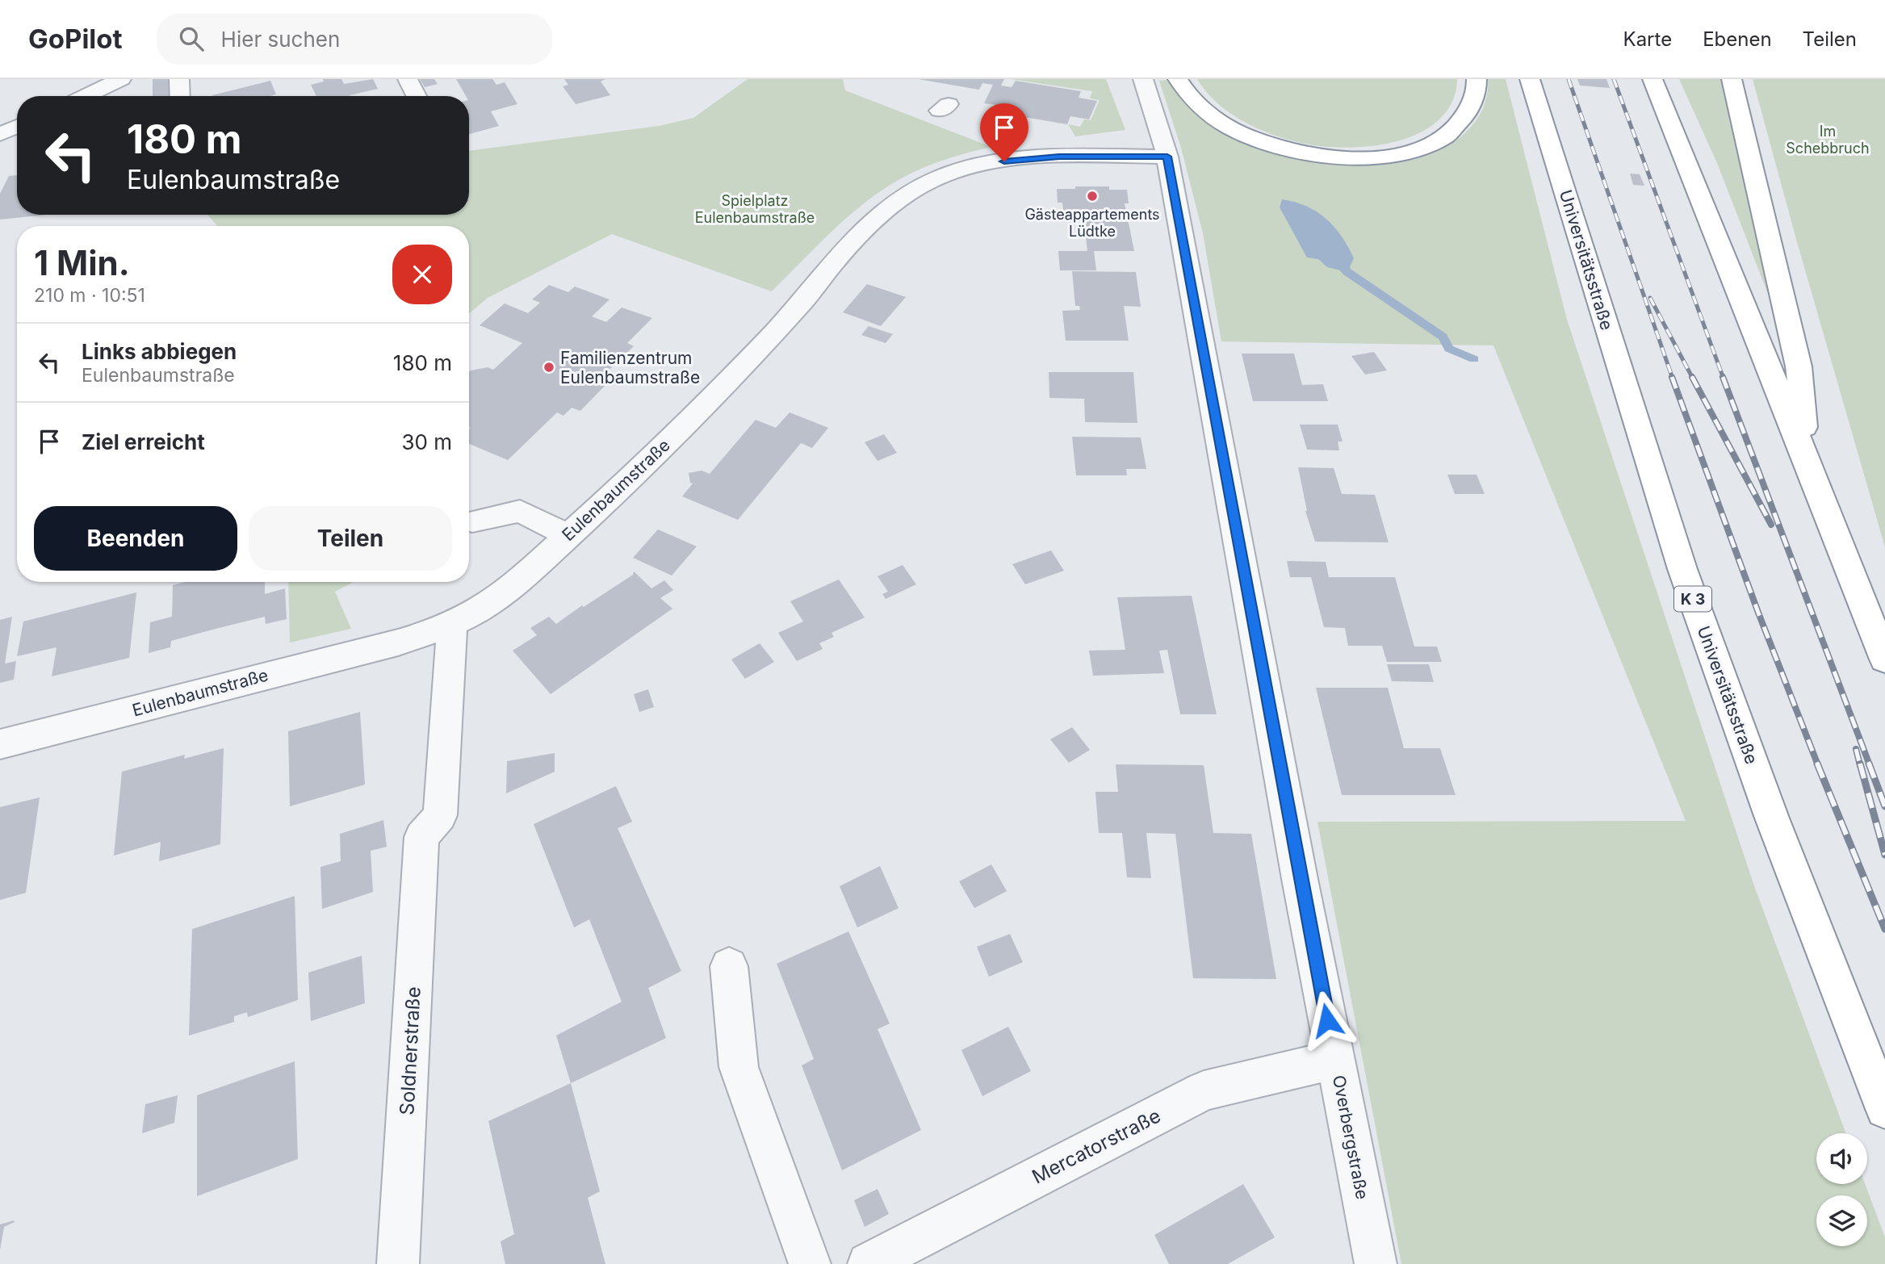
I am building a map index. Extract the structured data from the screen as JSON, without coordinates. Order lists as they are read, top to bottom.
{
  "streets": {
    "highway": ["Universitätsstraße", "K 3"],
    "street": [
      "Eulenbaumstraße",
      "Soldnerstraße",
      "Overbergstraße",
      "Mercatorstraße"
    ]
  },
  "crossings": [
    ["Eulenbaumstraße", "Soldnerstraße"],
    ["Eulenbaumstraße", "Overbergstraße"],
    ["Overbergstraße", "Mercatorstraße"]
  ],
  "parks": ["Im Schebbruch", "Spielplatz Eulenbaumstraße"],
  "places": ["Gästeappartements Lüdtke", "Familienzentrum Eulenbaumstraße"],
  "page": {
    "header": "GoPilot",
    "search": "Hier suchen",
    "nav": ["Karte", "Ebenen", "Teilen"],
    "turn": ["180 m", "Eulenbaumstraße"],
    "heading": ["1 Min.", "210 m · 10:51"],
    "list": [
      {
        "name": "Links abbiegen",
        "note": "Eulenbaumstraße",
        "value": "180 m"
      },
      {
        "name": "Ziel erreicht",
        "value": "30 m"
      }
    ],
    "buttons": ["Beenden", "Teilen"]
  }
}
